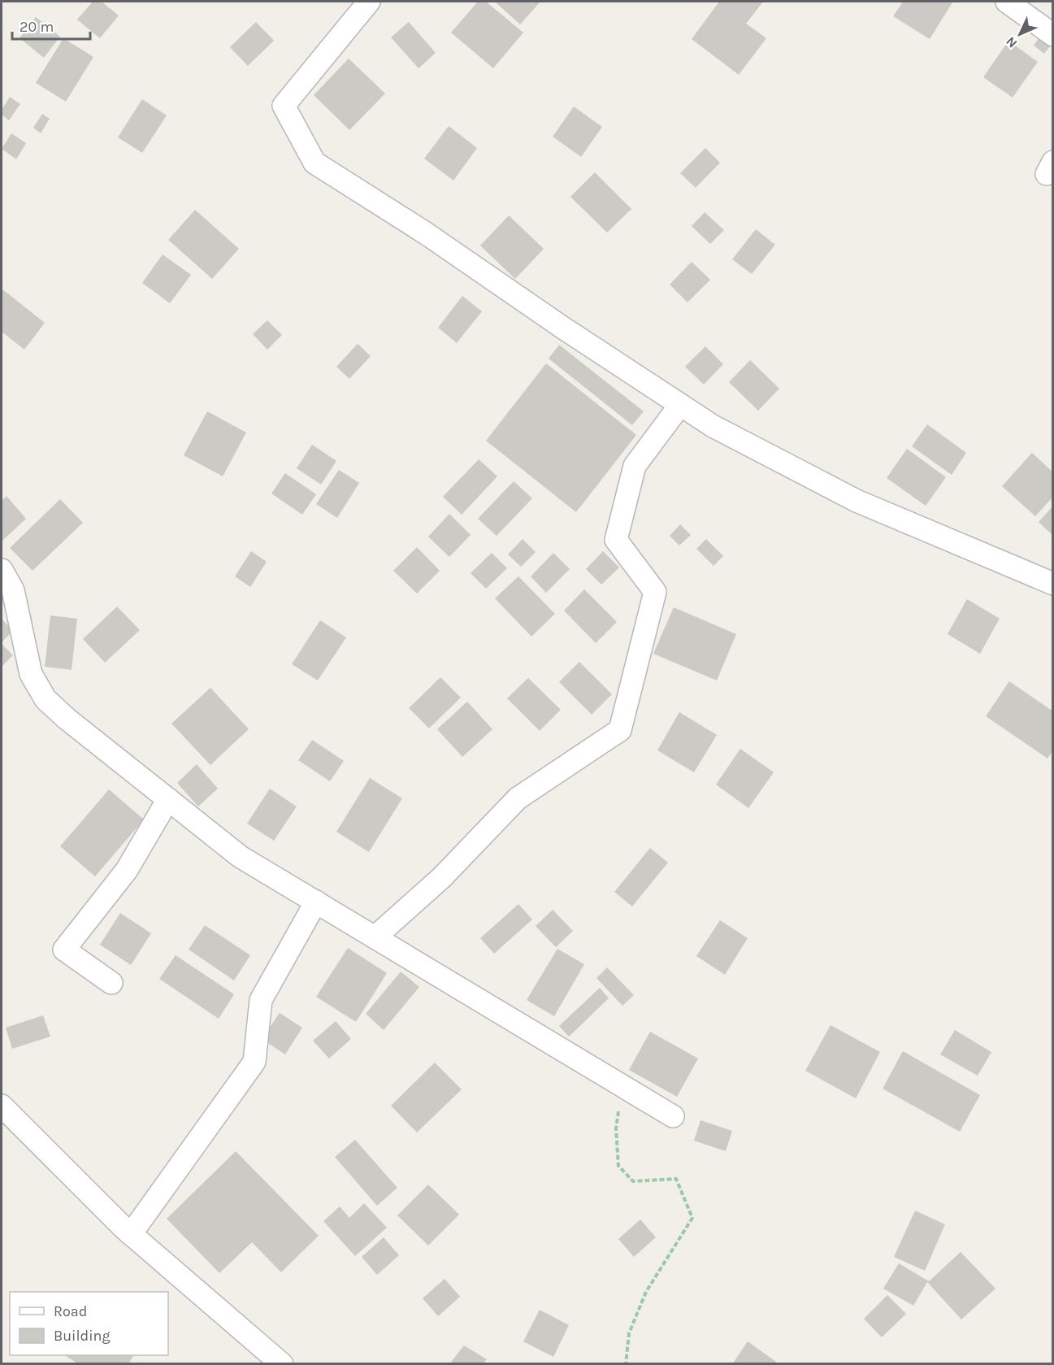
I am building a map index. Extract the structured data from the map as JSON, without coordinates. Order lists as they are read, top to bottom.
{
  "legend": ["Road", "Building"],
  "scale_bar": "20 m",
  "north": "bottom left"
}
